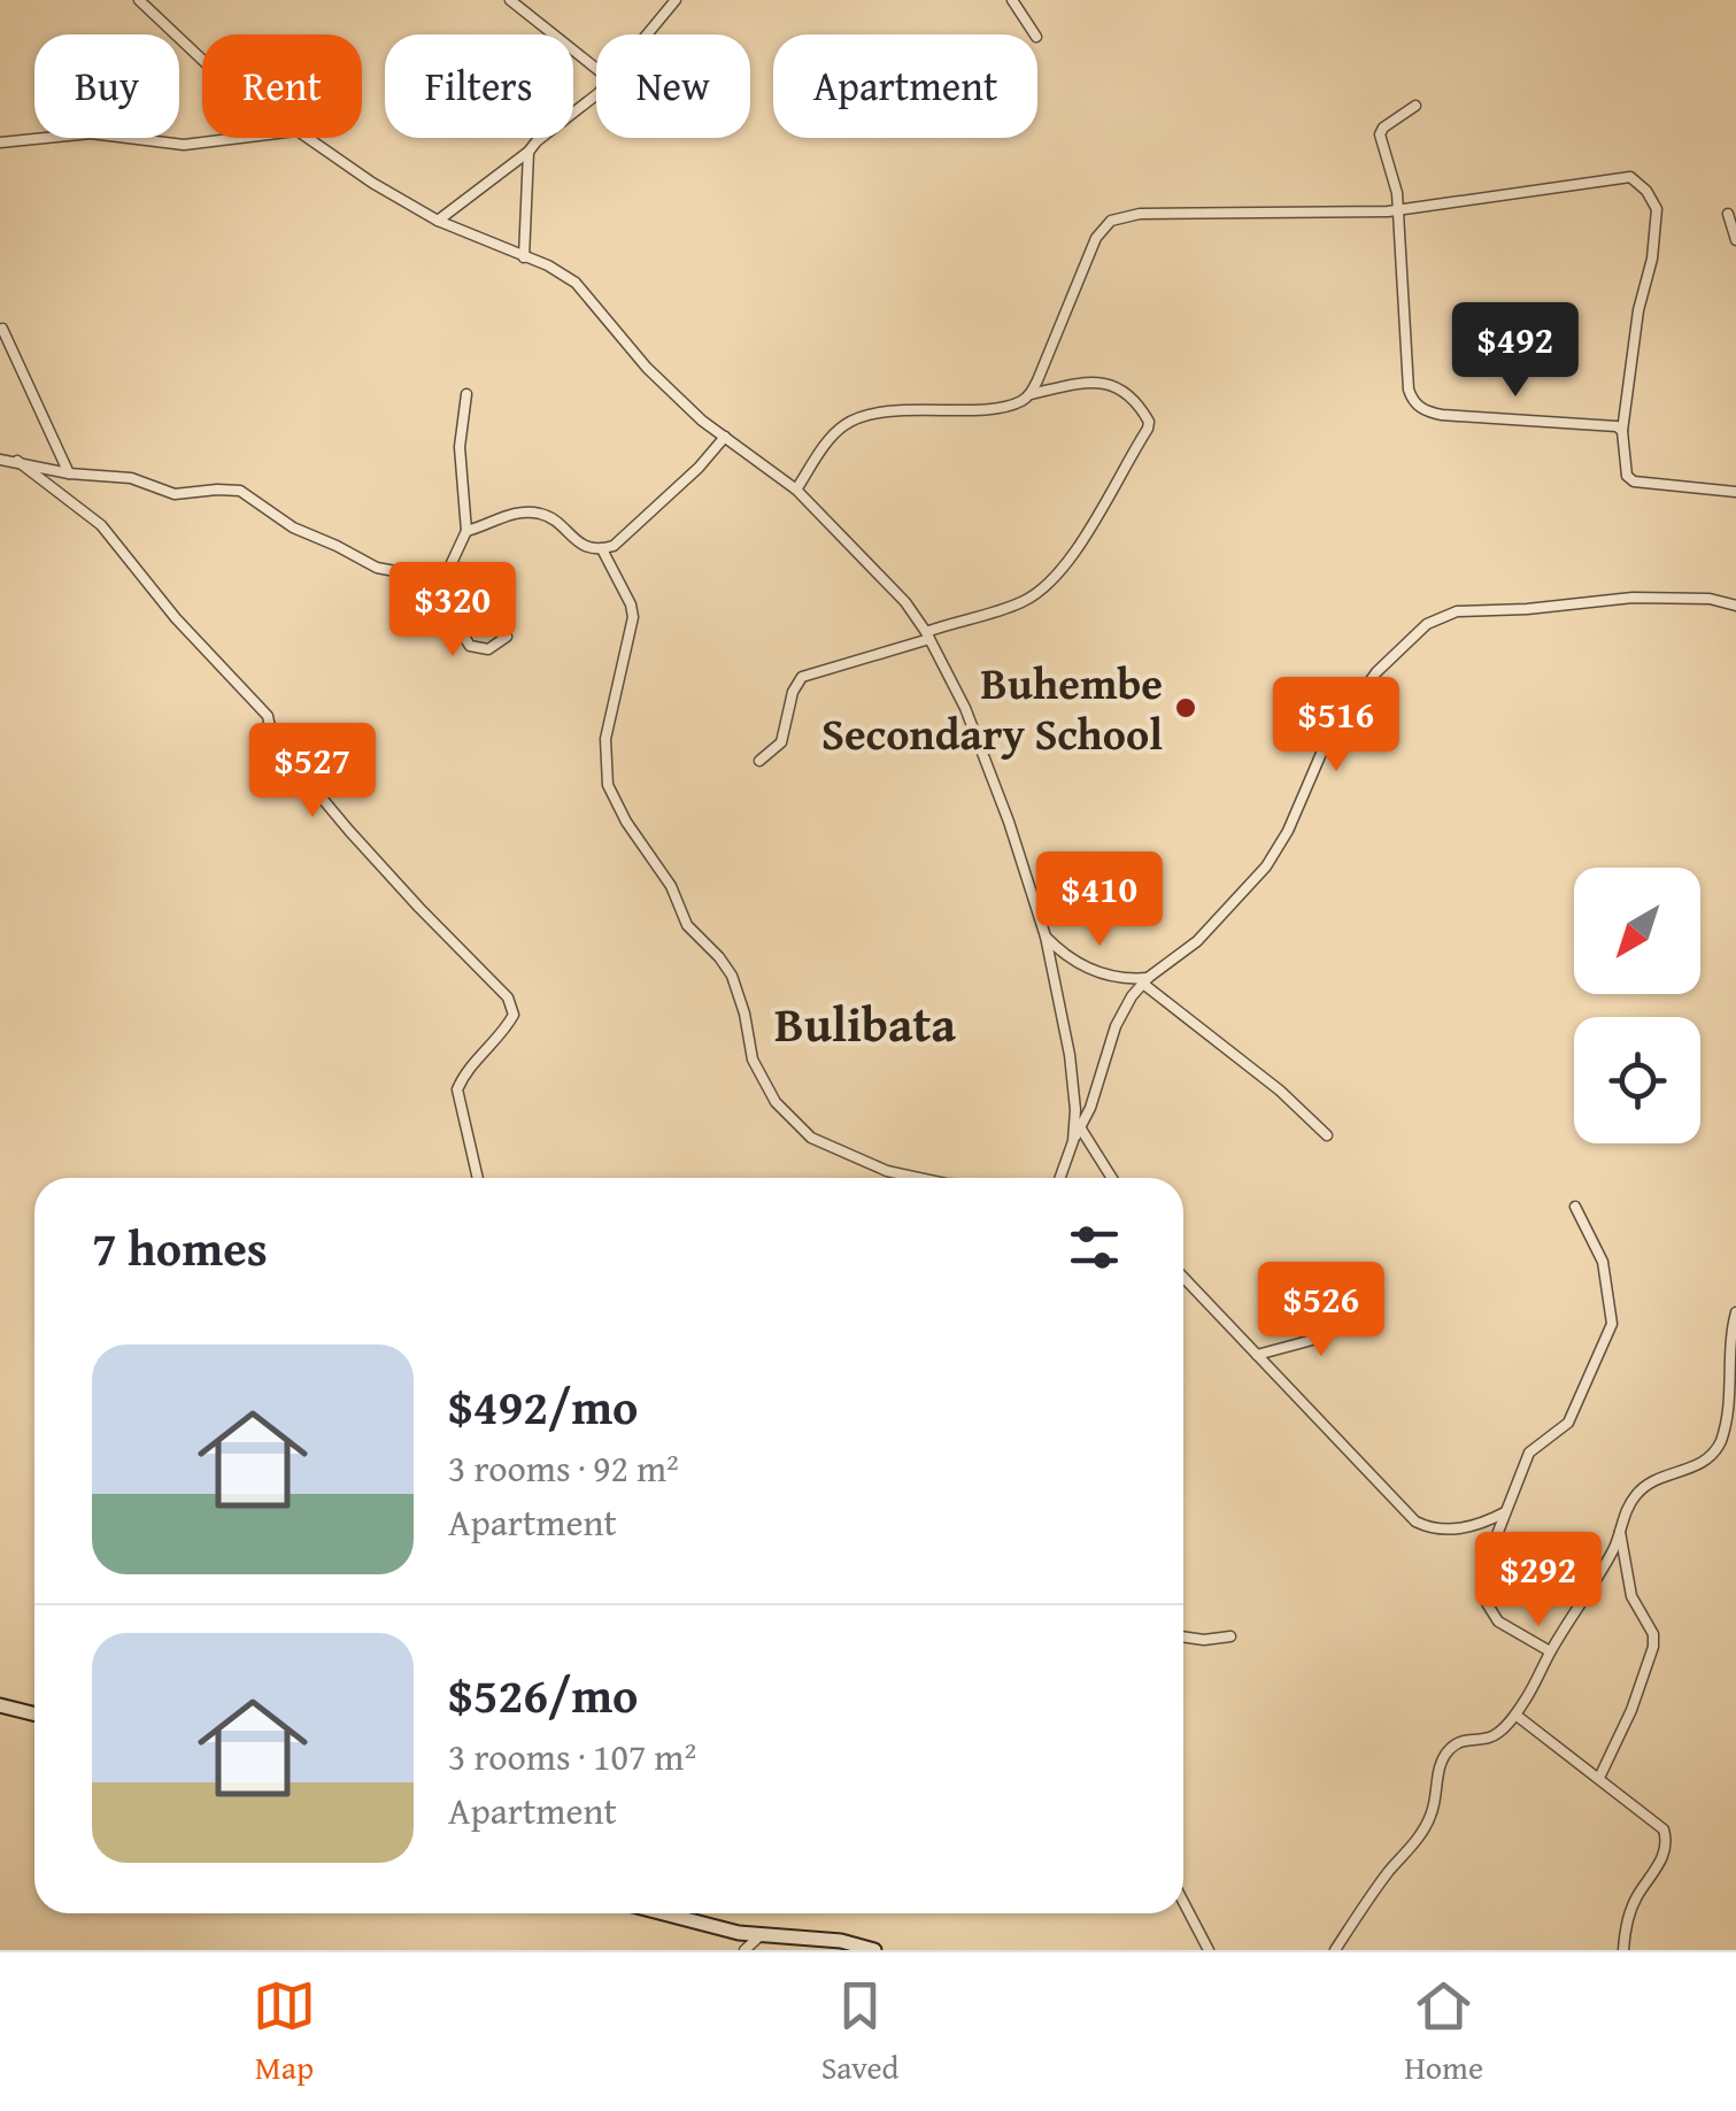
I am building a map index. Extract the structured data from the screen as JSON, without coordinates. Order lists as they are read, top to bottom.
{
  "districts": ["Bulibata"],
  "places": ["Buhembe Secondary School"],
  "north": "bottom left",
  "page": {
    "chip": [
      "Buy",
      "Rent",
      "Filters",
      "New",
      "Apartment"
    ],
    "price": [
      "$492",
      "$320",
      "$516",
      "$527",
      "$410",
      "$526",
      "$292"
    ],
    "heading": "7 homes",
    "list": [
      {
        "name": "$492/mo",
        "note": "3 rooms · 92 m² · Apartment"
      },
      {
        "name": "$526/mo",
        "note": "3 rooms · 107 m² · Apartment"
      }
    ],
    "tabs": ["Map", "Saved", "Home"]
  }
}
